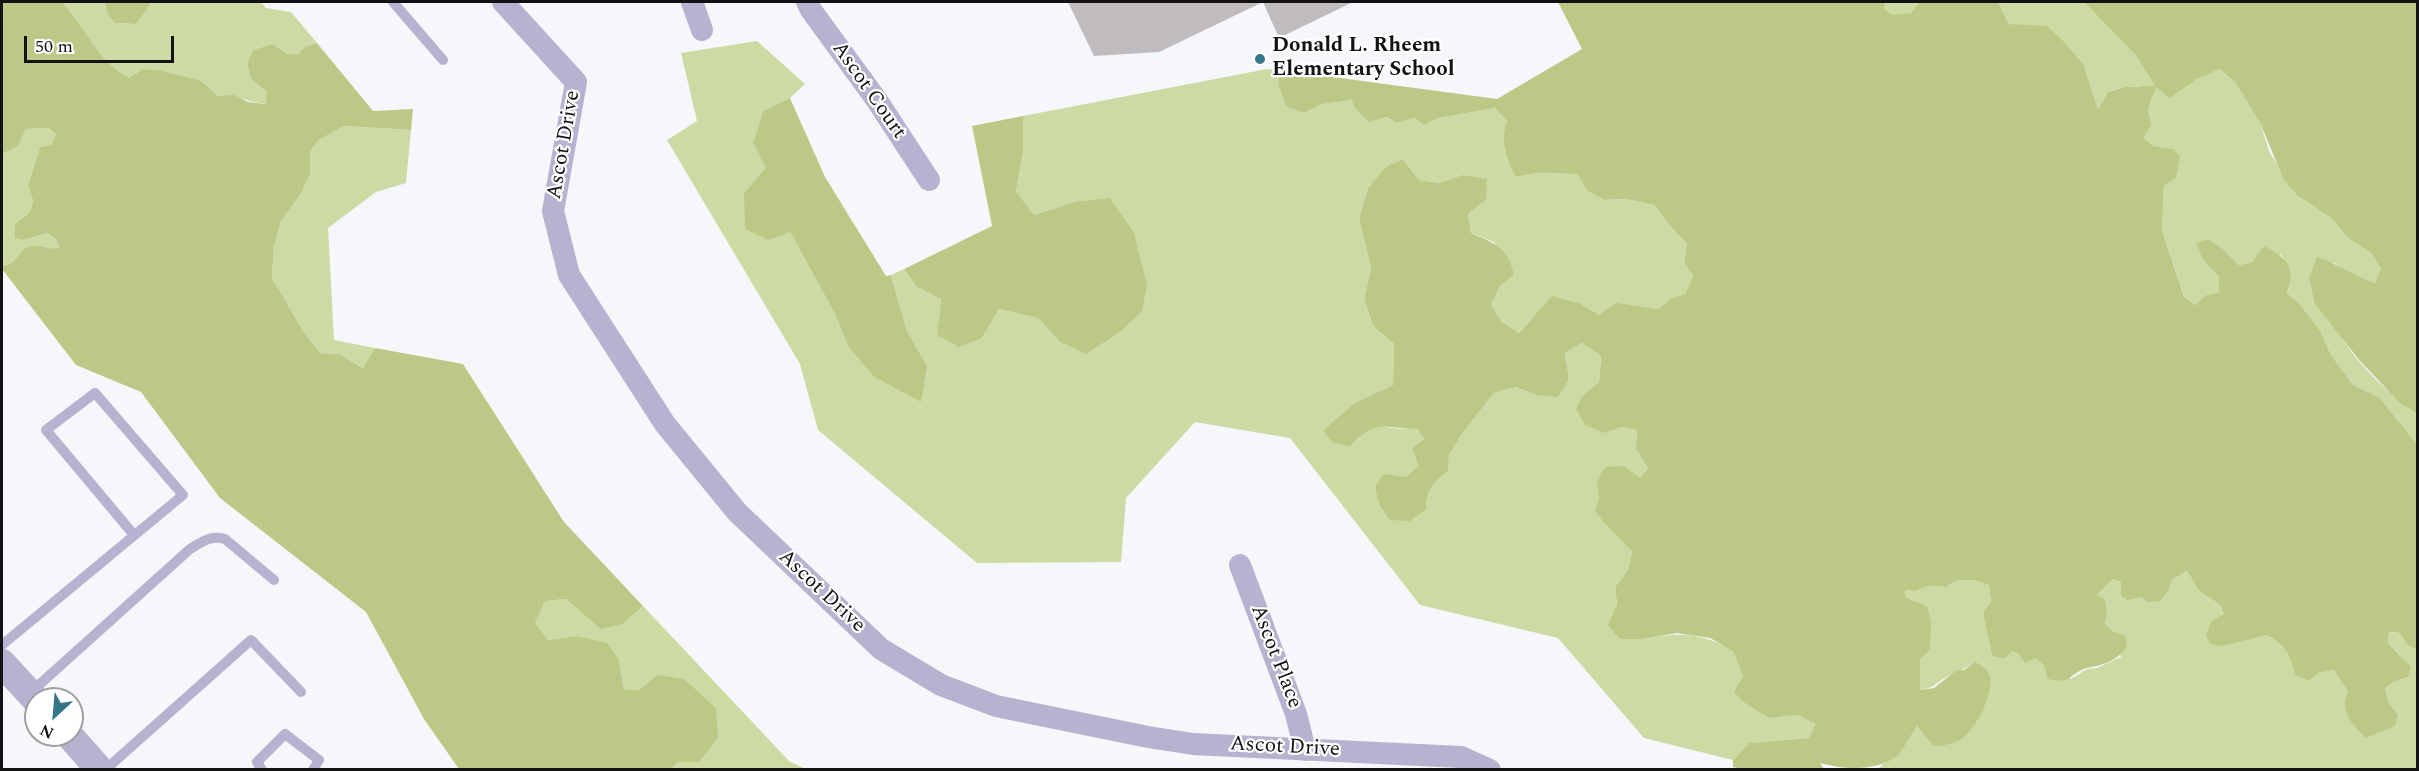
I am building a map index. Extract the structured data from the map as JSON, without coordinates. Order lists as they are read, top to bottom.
{
  "streets": {
    "street": ["Ascot Court", "Ascot Drive", "Ascot Place"]
  },
  "crossings": [
    ["Ascot Drive", "Ascot Place"]
  ],
  "places": ["Donald L. Rheem Elementary School"],
  "scale_bar": "50 m",
  "north": "bottom left"
}
